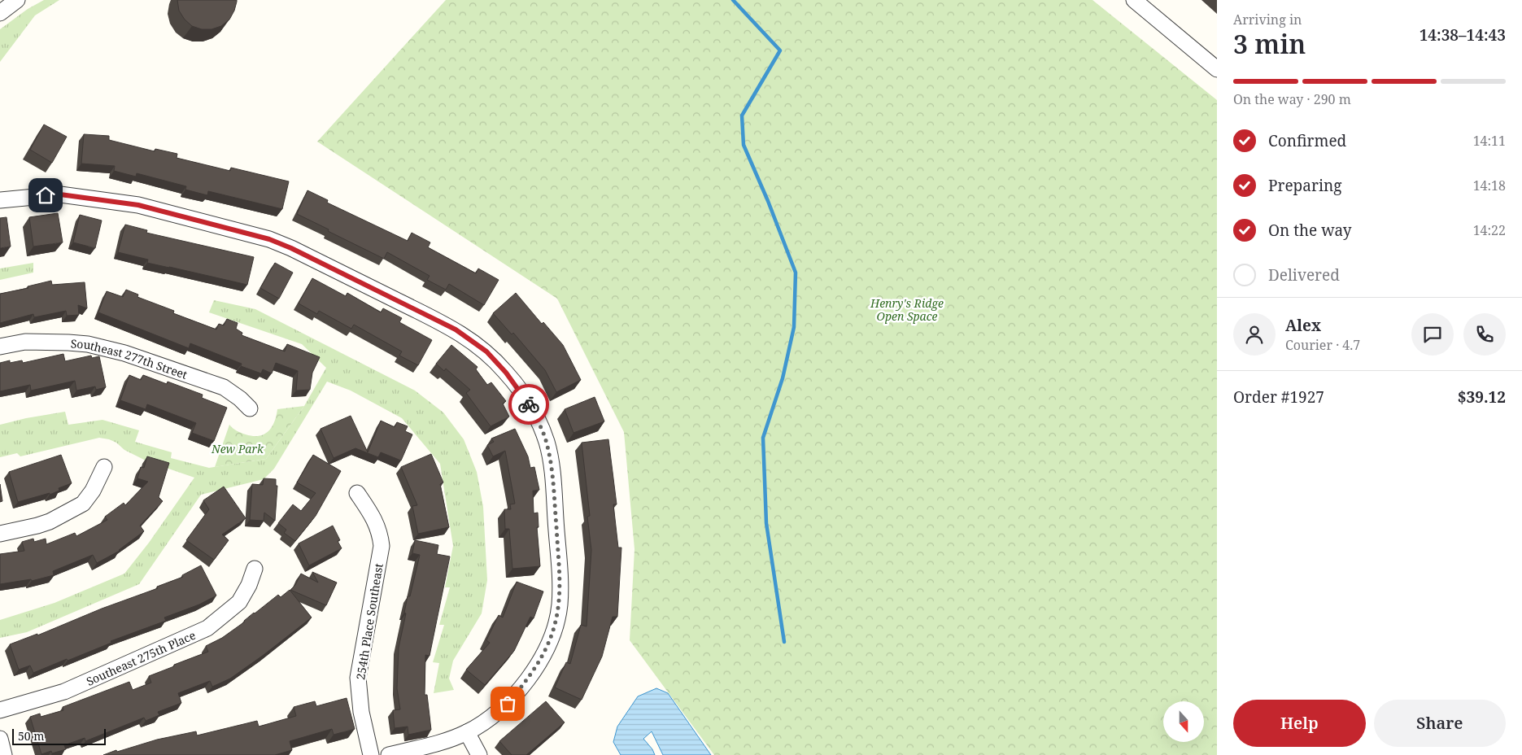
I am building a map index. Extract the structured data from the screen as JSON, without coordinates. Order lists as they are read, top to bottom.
{
  "streets": {
    "street": ["Southeast 277th Street", "254th Place Southeast", "Southeast 275th Place"]
  },
  "parks": ["Henry's Ridge Open Space", "New Park"],
  "scale_bar": "50 m",
  "north": "bottom",
  "page": {
    "heading": ["3 min", "Arriving in", "14:38–14:43"],
    "panel": [
      "Alex",
      "Courier · 4.7",
      "Order #1927",
      "$39.12"
    ],
    "bar": "On the way · 290 m",
    "list": [
      ["Confirmed", "14:11"],
      ["Preparing", "14:18"],
      ["On the way", "14:22"],
      "Delivered"
    ],
    "buttons": ["Help", "Share"],
    "scale": "50 m"
  }
}
